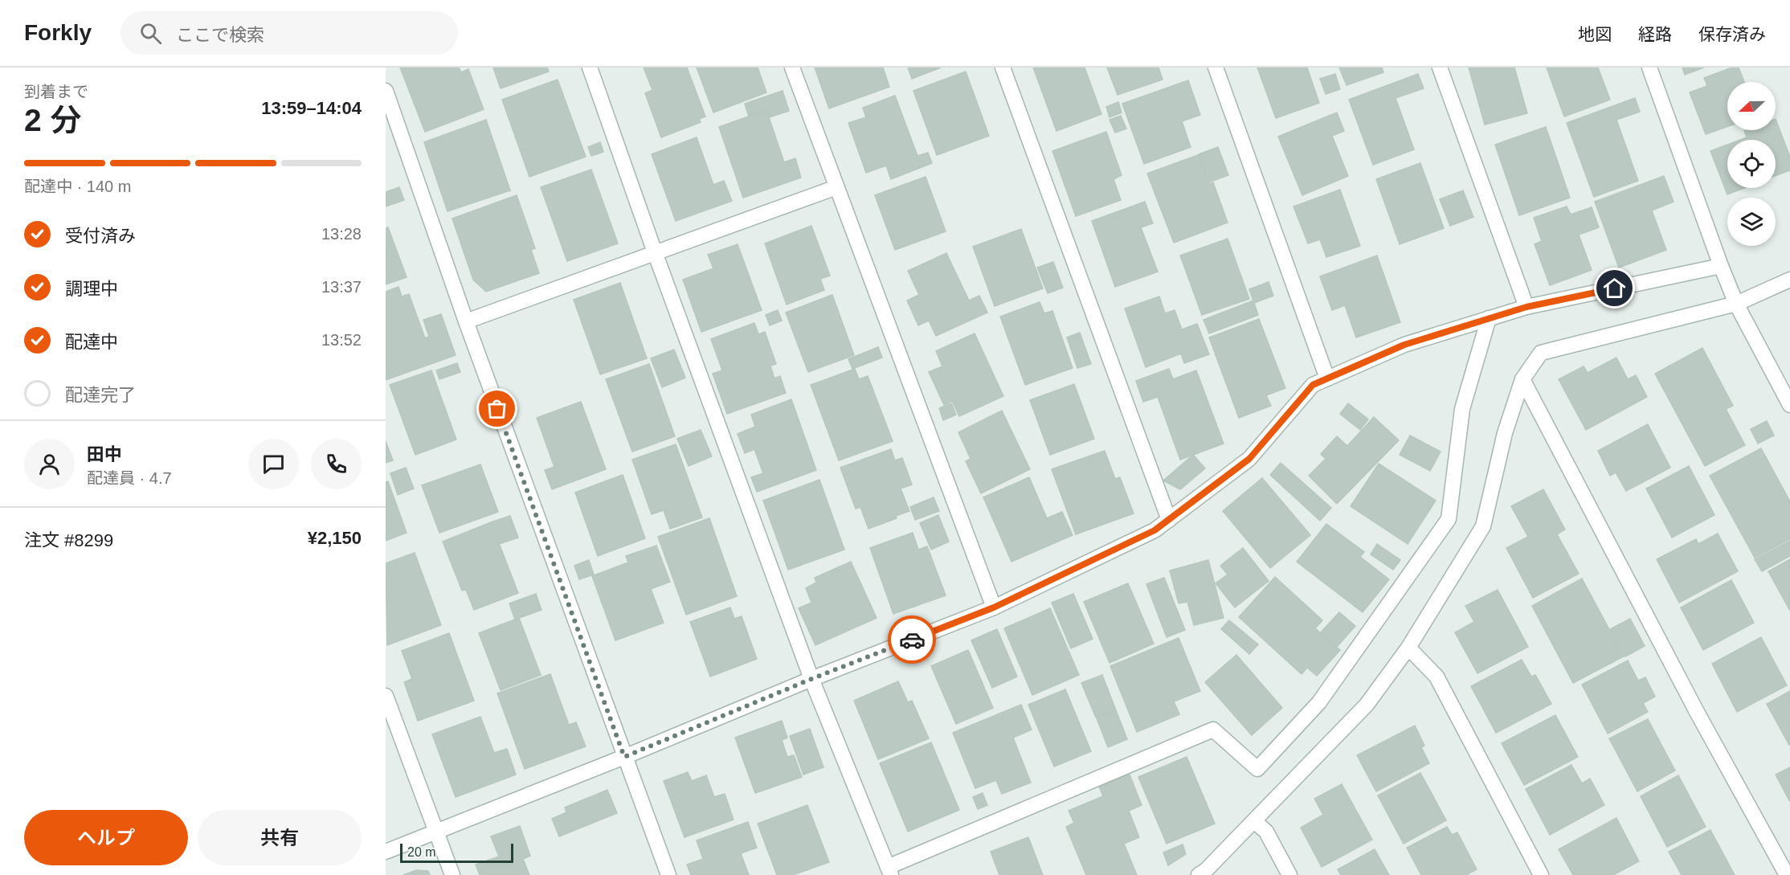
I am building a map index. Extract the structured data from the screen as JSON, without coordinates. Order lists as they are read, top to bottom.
{
  "scale_bar": "20 m",
  "north": "left",
  "page": {
    "header": "Forkly",
    "search": "ここで検索",
    "nav": ["地図", "経路", "保存済み"],
    "heading": ["2 分", "到着まで", "13:59–14:04"],
    "panel": [
      "田中",
      "配達員 · 4.7",
      "注文 #8299",
      "¥2,150"
    ],
    "bar": "配達中 · 140 m",
    "list": [
      ["受付済み", "13:28"],
      ["調理中", "13:37"],
      ["配達中", "13:52"],
      "配達完了"
    ],
    "buttons": ["ヘルプ", "共有"],
    "scale": "20 m"
  }
}
